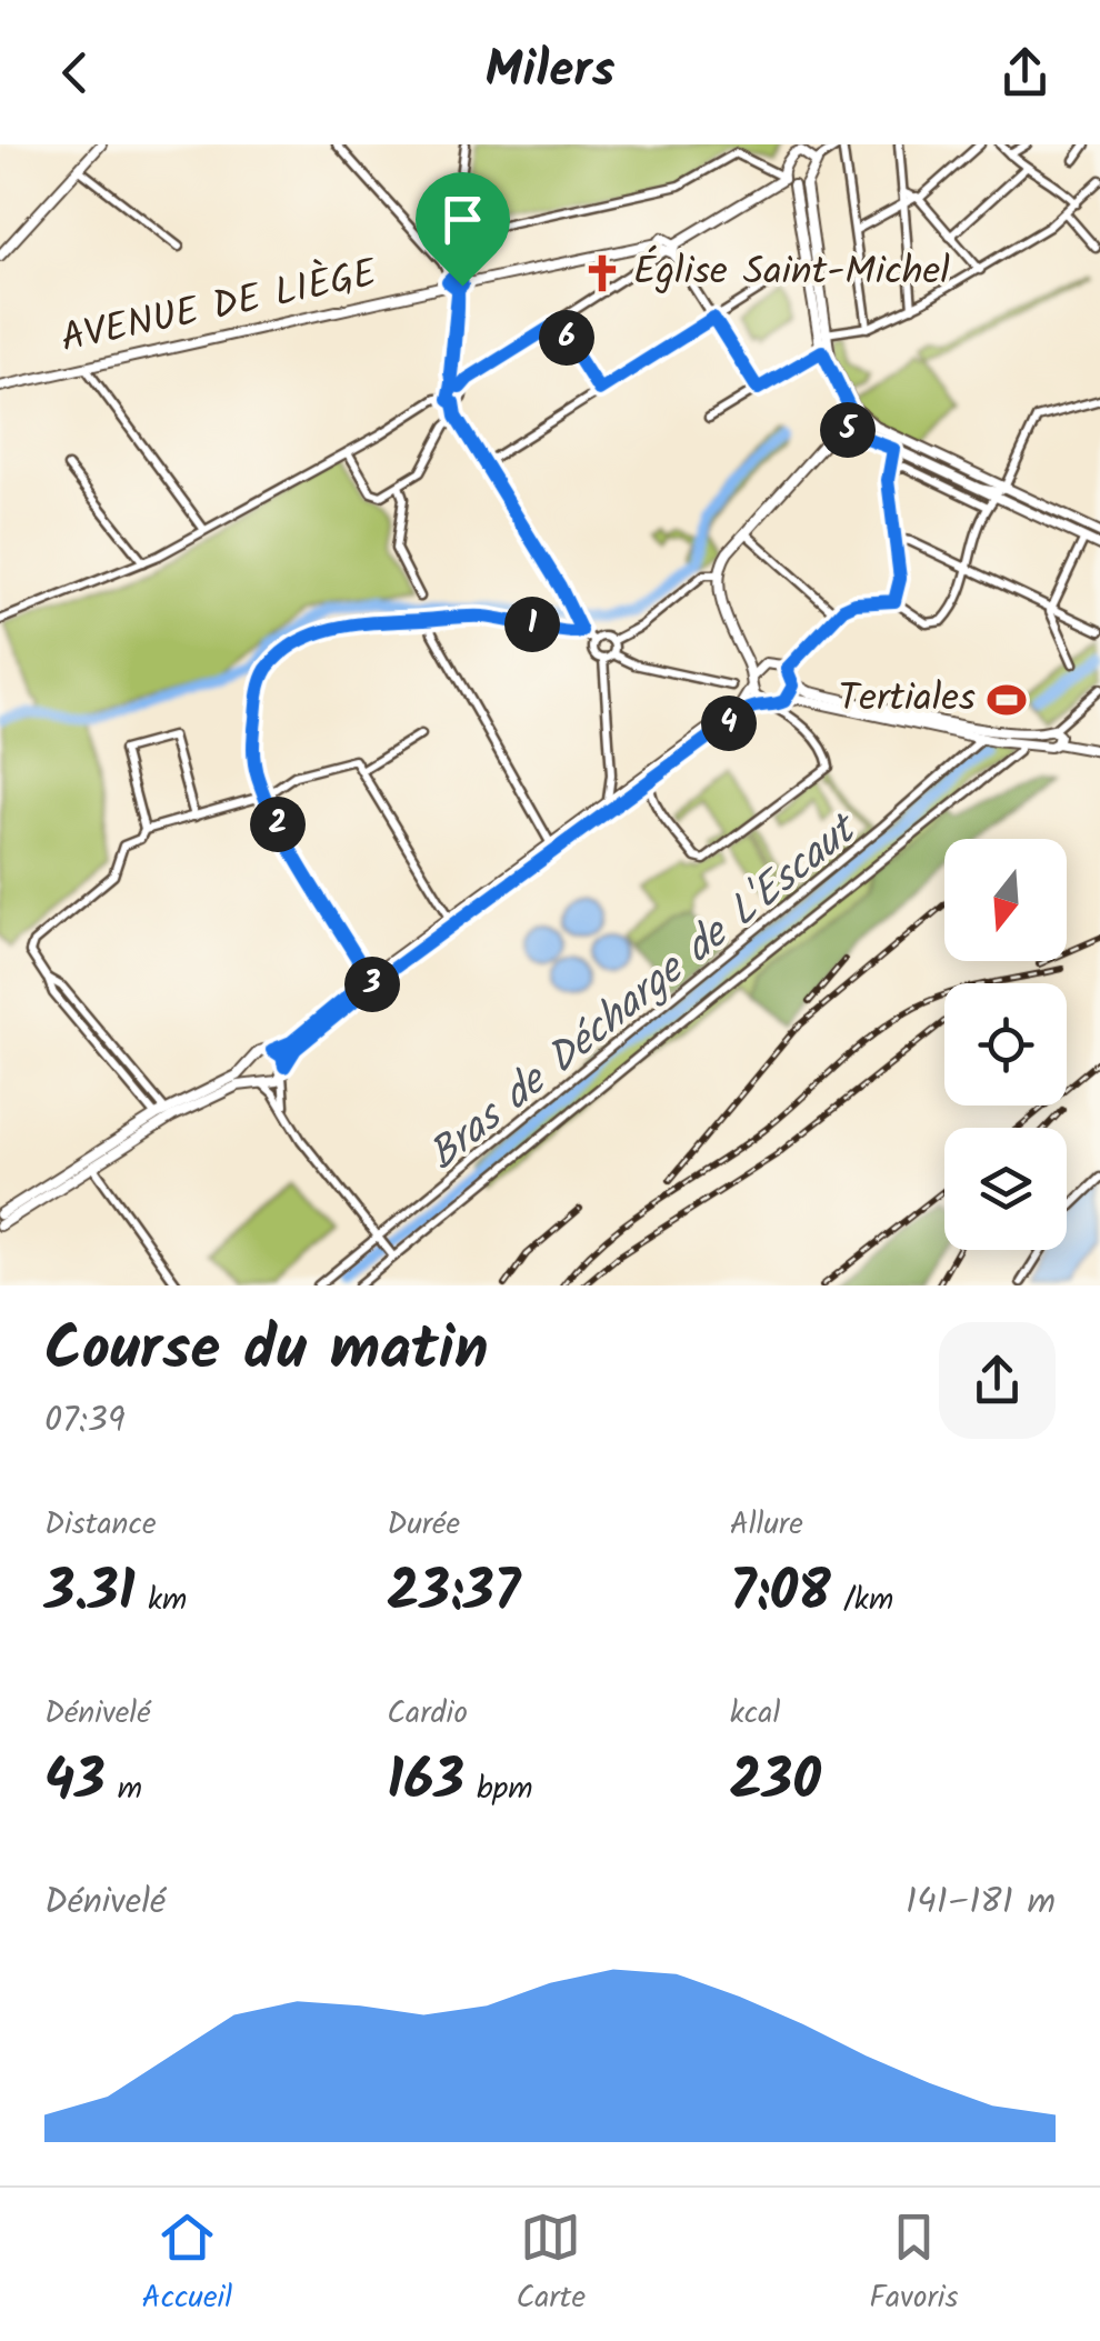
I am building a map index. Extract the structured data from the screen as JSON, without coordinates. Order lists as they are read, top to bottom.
{
  "streets": {
    "main road": ["AVENUE DE LIÈGE"]
  },
  "water": ["Bras de Décharge de L'Escaut"],
  "places": {
    "church": ["Église Saint-Michel"],
    "sports": ["Tertiales"]
  },
  "north": "bottom",
  "page": {
    "header": "Milers",
    "pins": [
      "6",
      "5",
      "1",
      "4",
      "2",
      "3"
    ],
    "heading": ["Course du matin", "07:39"],
    "stats": [
      ["Distance", "3.31 km"],
      ["Durée", "23:37"],
      ["Allure", "7:08 /km"],
      ["Dénivelé", "43 m"],
      ["Cardio", "163 bpm"],
      ["kcal", "230"]
    ],
    "chart": ["Dénivelé", "141–181 m"],
    "tabs": ["Accueil", "Carte", "Favoris"]
  }
}
